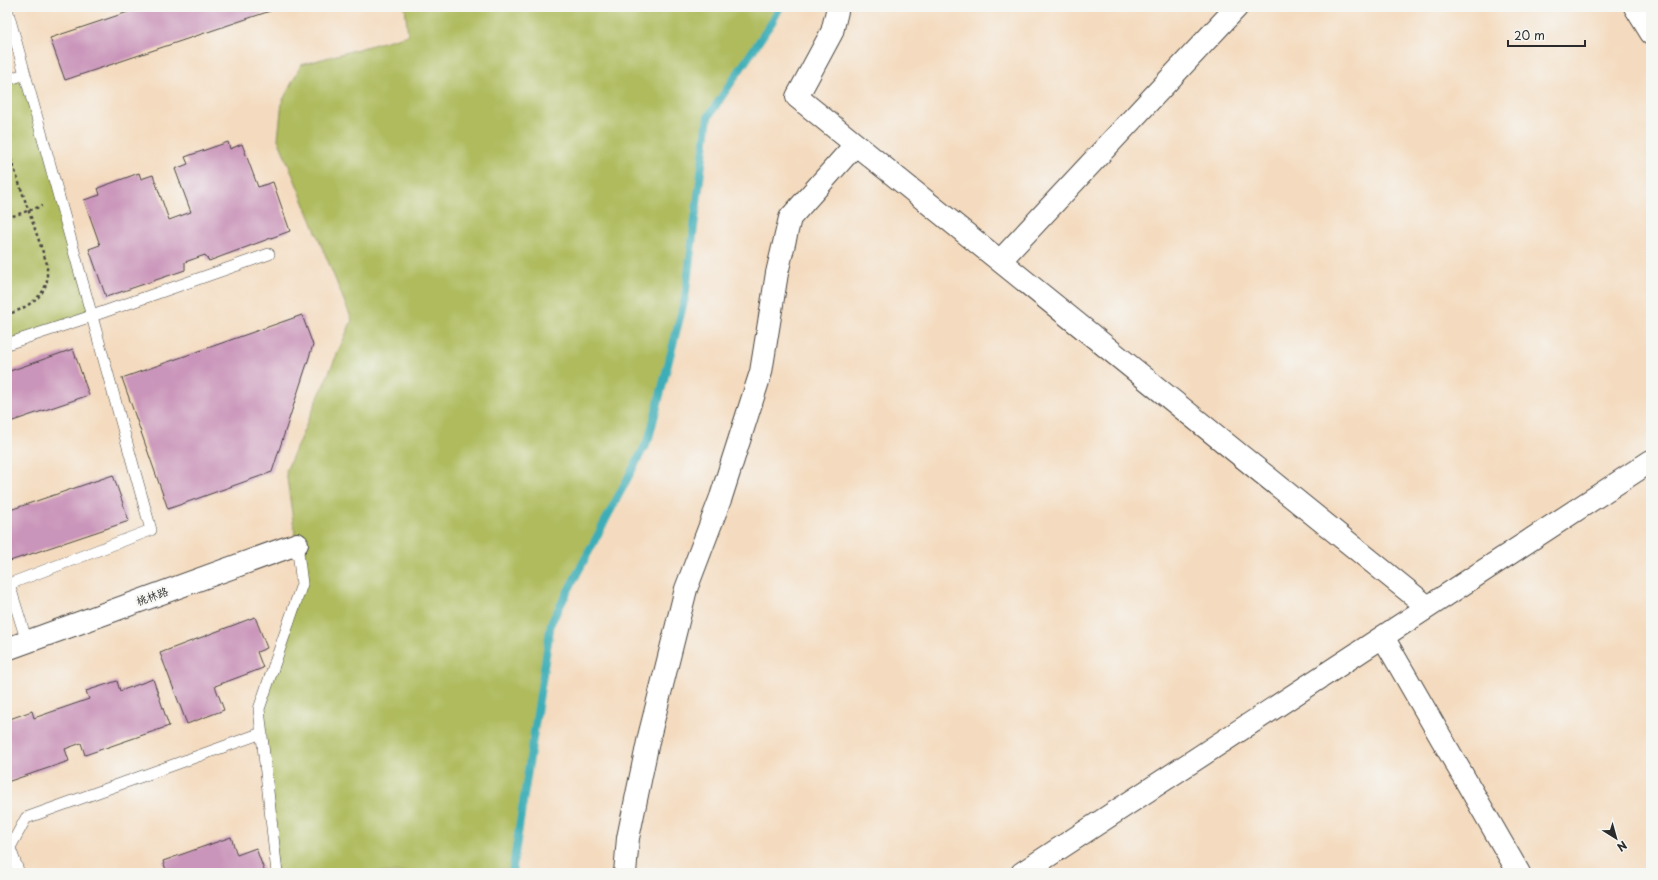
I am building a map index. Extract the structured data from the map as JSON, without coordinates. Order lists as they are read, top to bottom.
{
  "streets": {
    "street": ["桃林路"]
  },
  "scale_bar": "20 m",
  "north": "bottom right"
}
